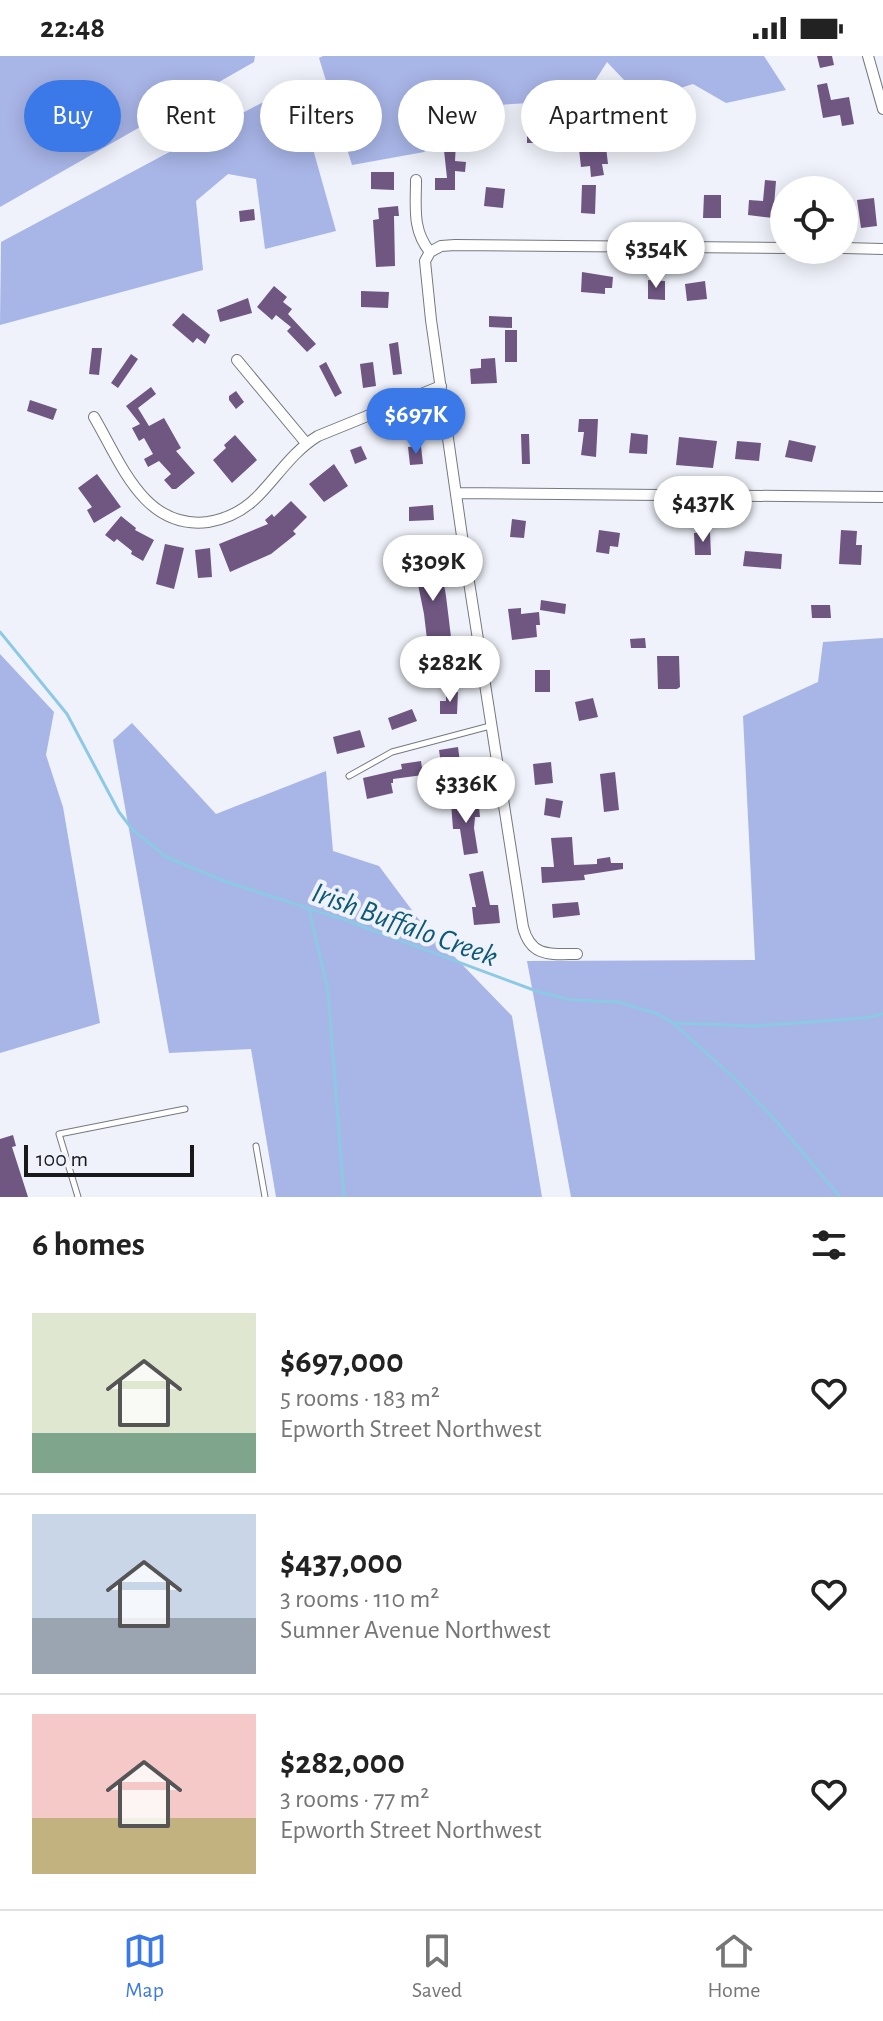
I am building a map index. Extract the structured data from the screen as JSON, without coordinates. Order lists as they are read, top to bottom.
{
  "water": ["Irish Buffalo Creek"],
  "scale_bar": "100 m",
  "page": {
    "status": "22:48",
    "chip": [
      "Buy",
      "Rent",
      "Filters",
      "New",
      "Apartment"
    ],
    "price": [
      "$354K",
      "$697K",
      "$437K",
      "$309K",
      "$282K",
      "$336K"
    ],
    "scale": "100 m",
    "heading": "6 homes",
    "list": [
      {
        "name": "$697,000",
        "note": "5 rooms · 183 m² · Epworth Street Northwest"
      },
      {
        "name": "$437,000",
        "note": "3 rooms · 110 m² · Sumner Avenue Northwest"
      },
      {
        "name": "$282,000",
        "note": "3 rooms · 77 m² · Epworth Street Northwest"
      }
    ],
    "tabs": ["Map", "Saved", "Home"]
  }
}
